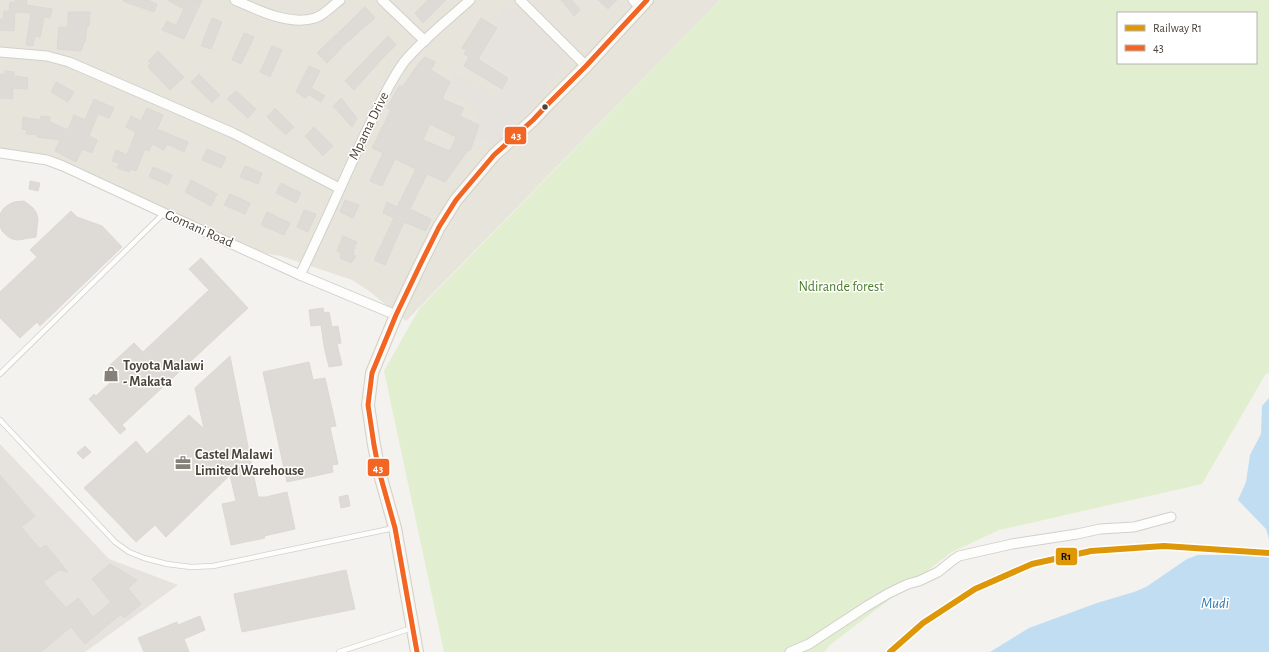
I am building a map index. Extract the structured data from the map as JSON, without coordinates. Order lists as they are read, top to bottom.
{
  "streets": {
    "street": ["Mpama Drive", "Gomani Road"]
  },
  "crossings": [
    ["Mpama Drive", "Gomani Road"]
  ],
  "water": ["Mudi"],
  "parks": ["Ndirande forest"],
  "places": {
    "shop": ["Toyota Malawi - Makata"],
    "office": ["Castel Malawi Limited Warehouse"]
  },
  "lines": ["transit line 43", "rail line R1"],
  "legend": ["Railway R1", "43"]
}
